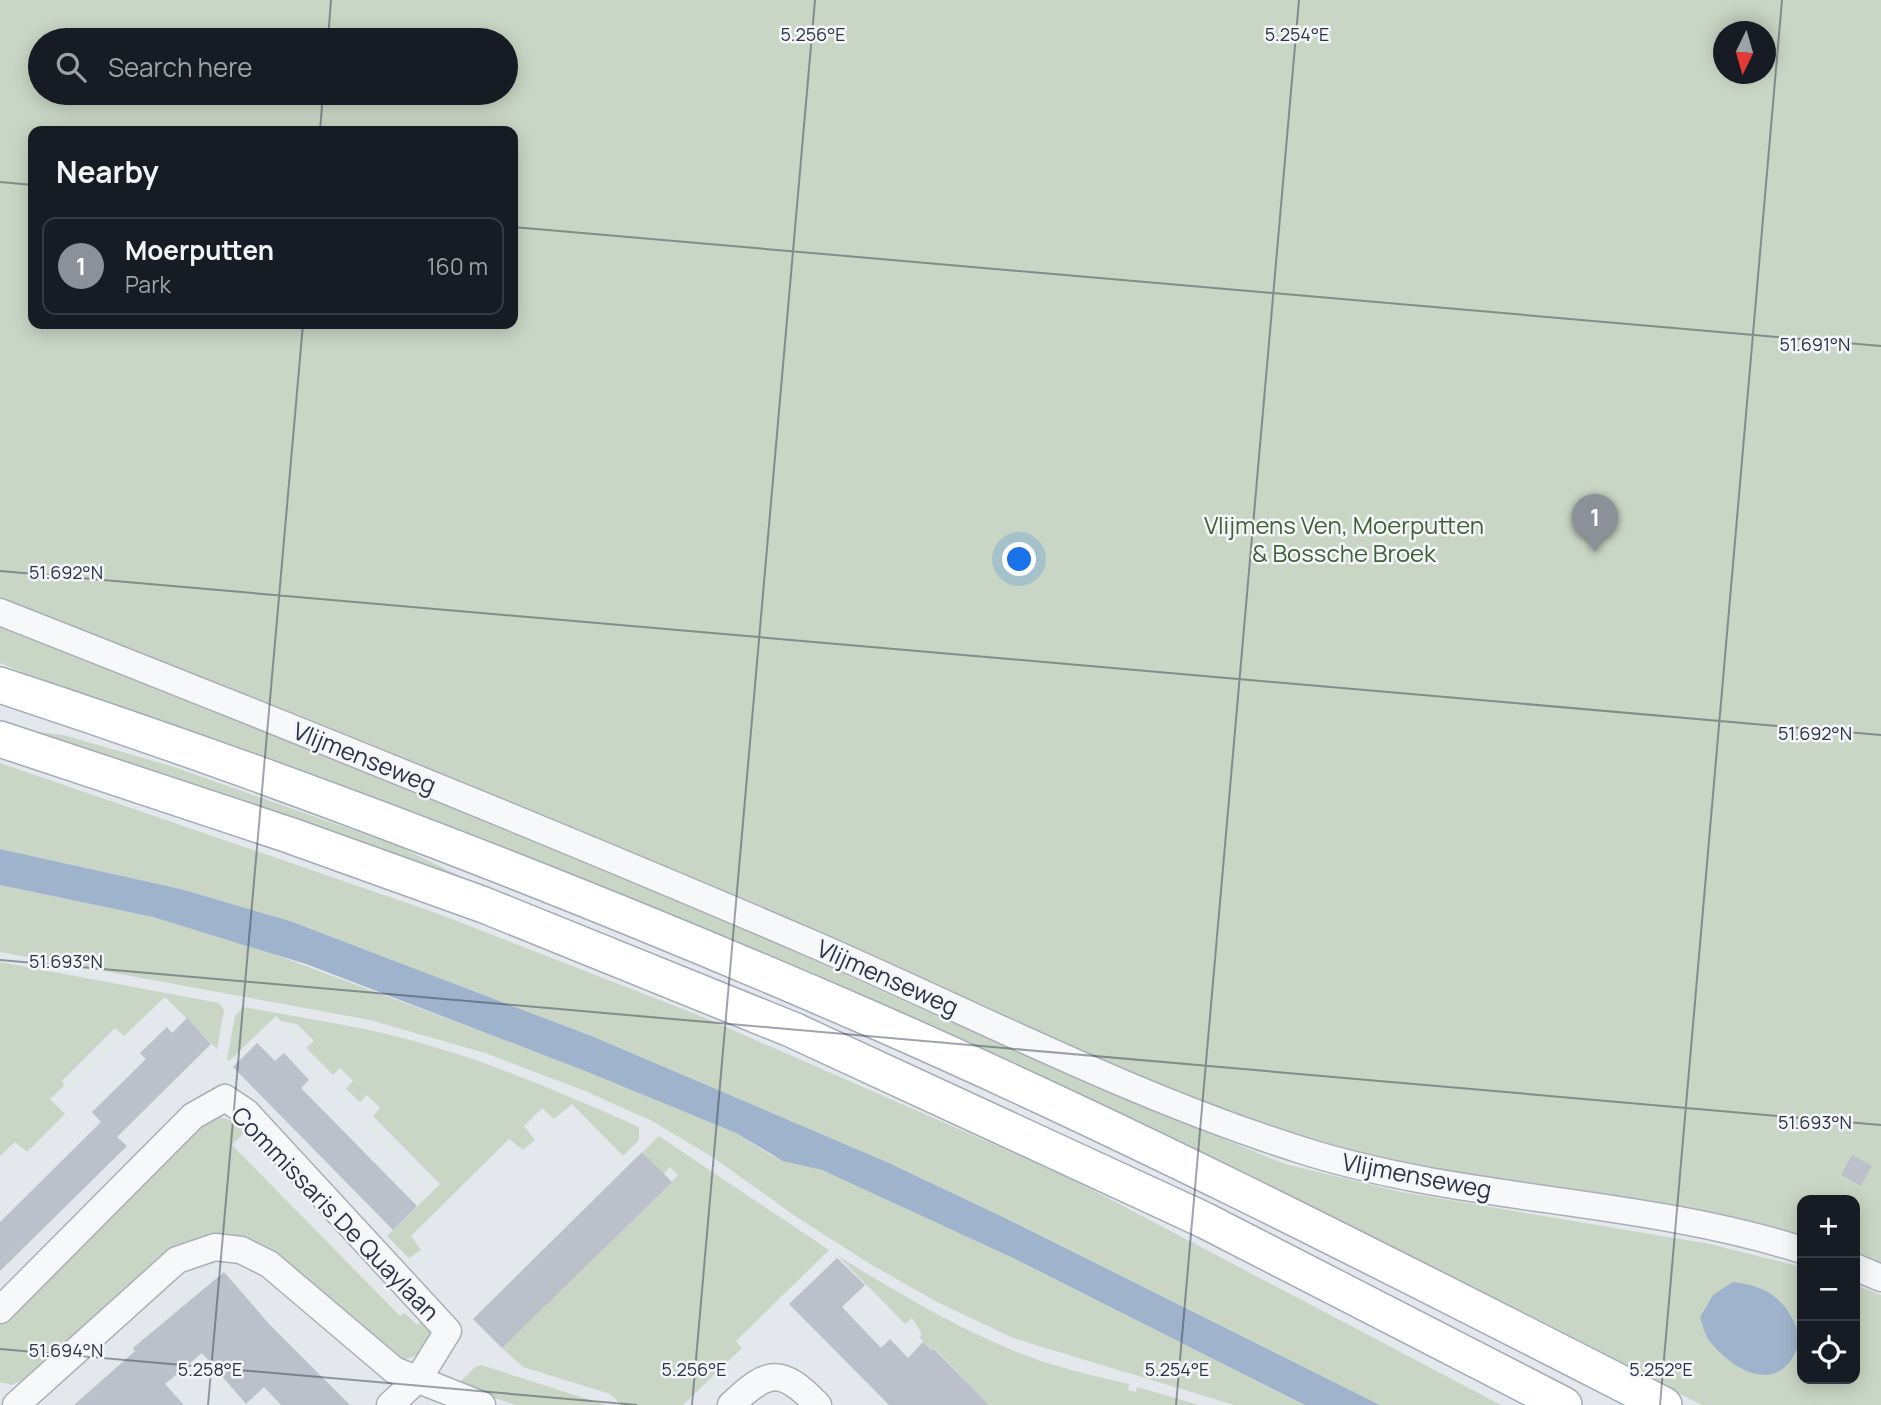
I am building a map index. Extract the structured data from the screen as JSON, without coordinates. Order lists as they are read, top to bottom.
{
  "streets": {
    "main road": ["Vlijmenseweg"],
    "street": ["Commissaris De Quaylaan"]
  },
  "parks": ["Vlijmens Ven, Moerputten & Bossche Broek"],
  "north": "bottom",
  "page": {
    "search": "Search here",
    "heading": "Nearby",
    "list": [
      {
        "mark": "1",
        "name": "Moerputten",
        "note": "Park",
        "value": "160 m"
      }
    ],
    "pins": "1",
    "map_buttons": ["+", "−"]
  },
  "coordinates": [
    "5.256°E",
    "5.254°E",
    "51.691°N",
    "51.692°N",
    "51.693°N",
    "51.694°N",
    "5.258°E",
    "5.252°E"
  ]
}
